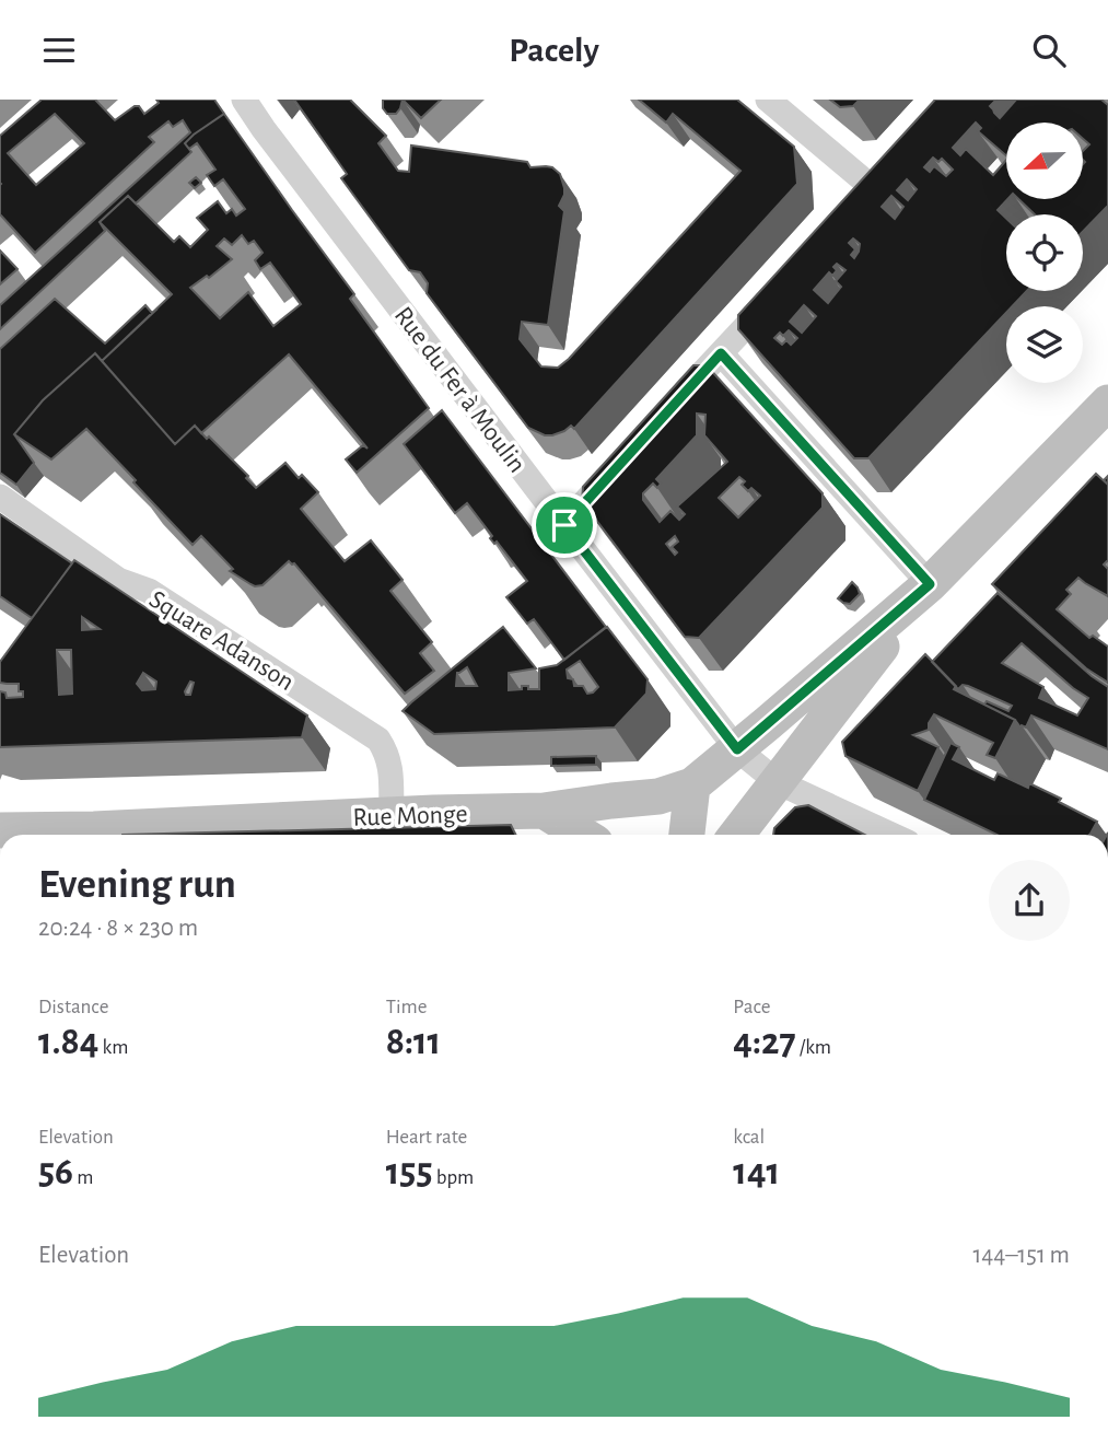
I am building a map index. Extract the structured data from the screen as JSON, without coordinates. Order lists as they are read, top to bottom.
{
  "streets": {
    "main road": ["Rue Monge"],
    "street": ["Rue du Fer à Moulin", "Square Adanson"]
  },
  "crossings": [
    ["Rue du Fer à Moulin", "Rue Monge"],
    ["Square Adanson", "Rue Monge"]
  ],
  "north": "left",
  "page": {
    "header": "Pacely",
    "heading": ["Evening run", "20:24 · 8 × 230 m"],
    "stats": [
      ["Distance", "1.84 km"],
      ["Time", "8:11"],
      ["Pace", "4:27 /km"],
      ["Elevation", "56 m"],
      ["Heart rate", "155 bpm"],
      ["kcal", "141"]
    ],
    "chart": ["Elevation", "144–151 m"]
  }
}
